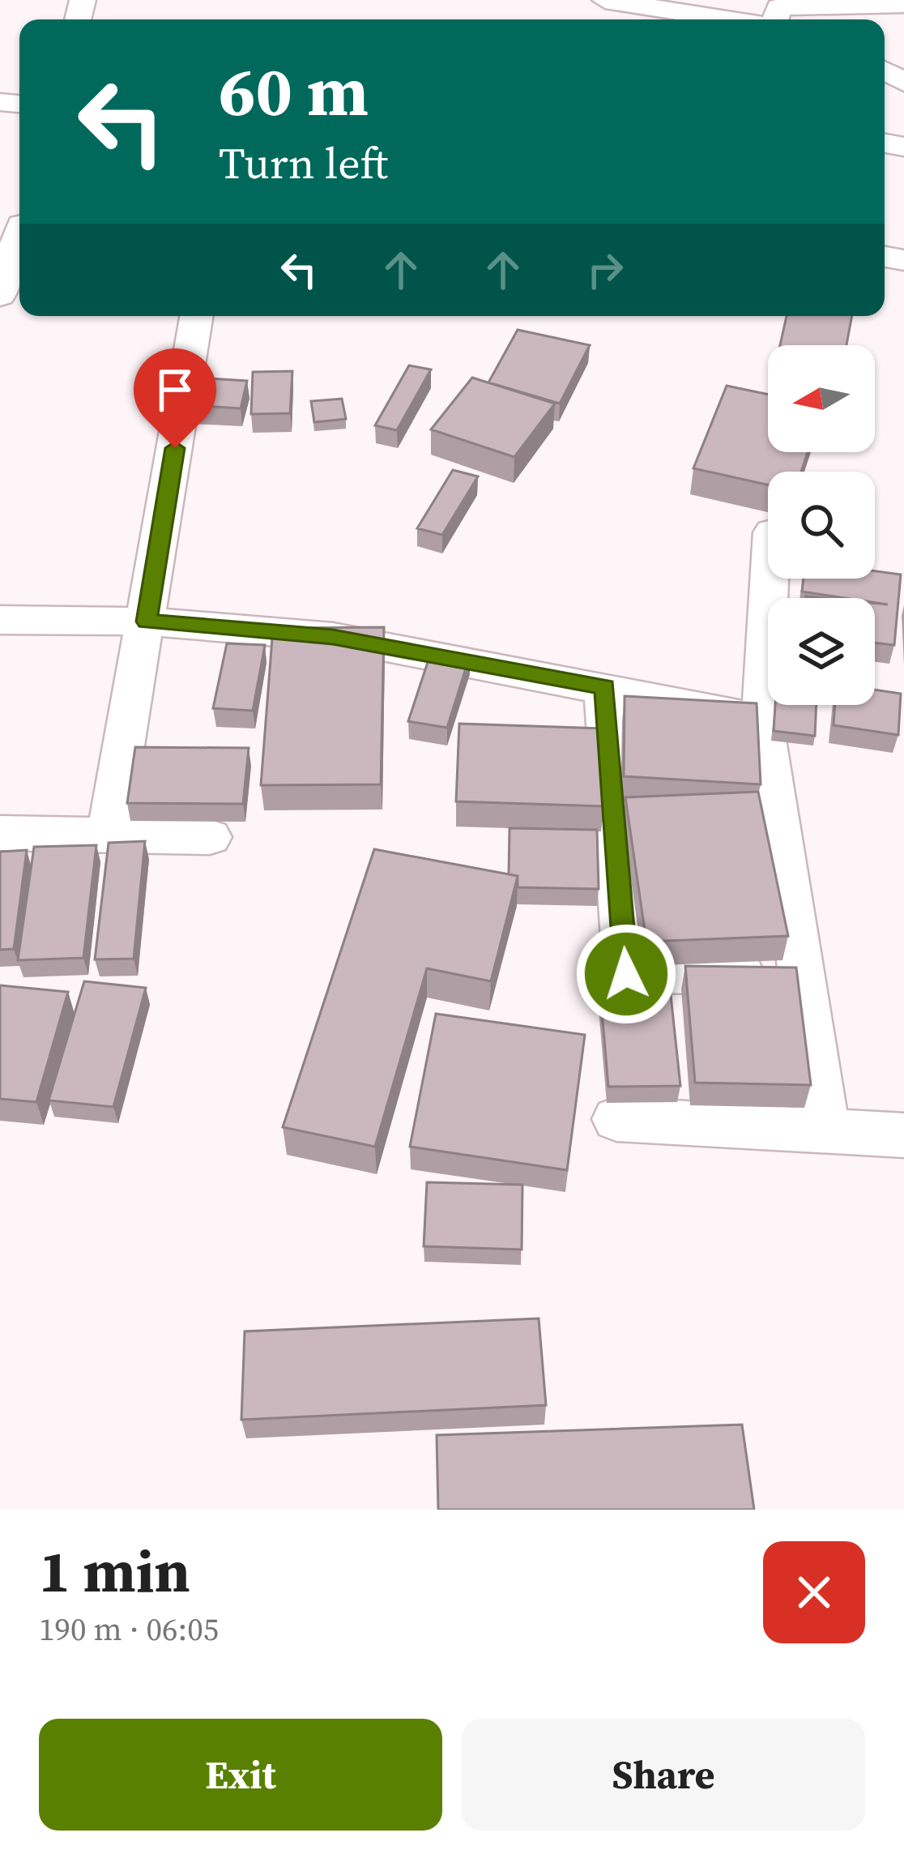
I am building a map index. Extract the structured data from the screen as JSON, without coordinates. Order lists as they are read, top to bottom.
{
  "north": "left",
  "page": {
    "turn": ["60 m", "Turn left"],
    "heading": ["1 min", "190 m · 06:05"],
    "buttons": ["Exit", "Share"]
  }
}
